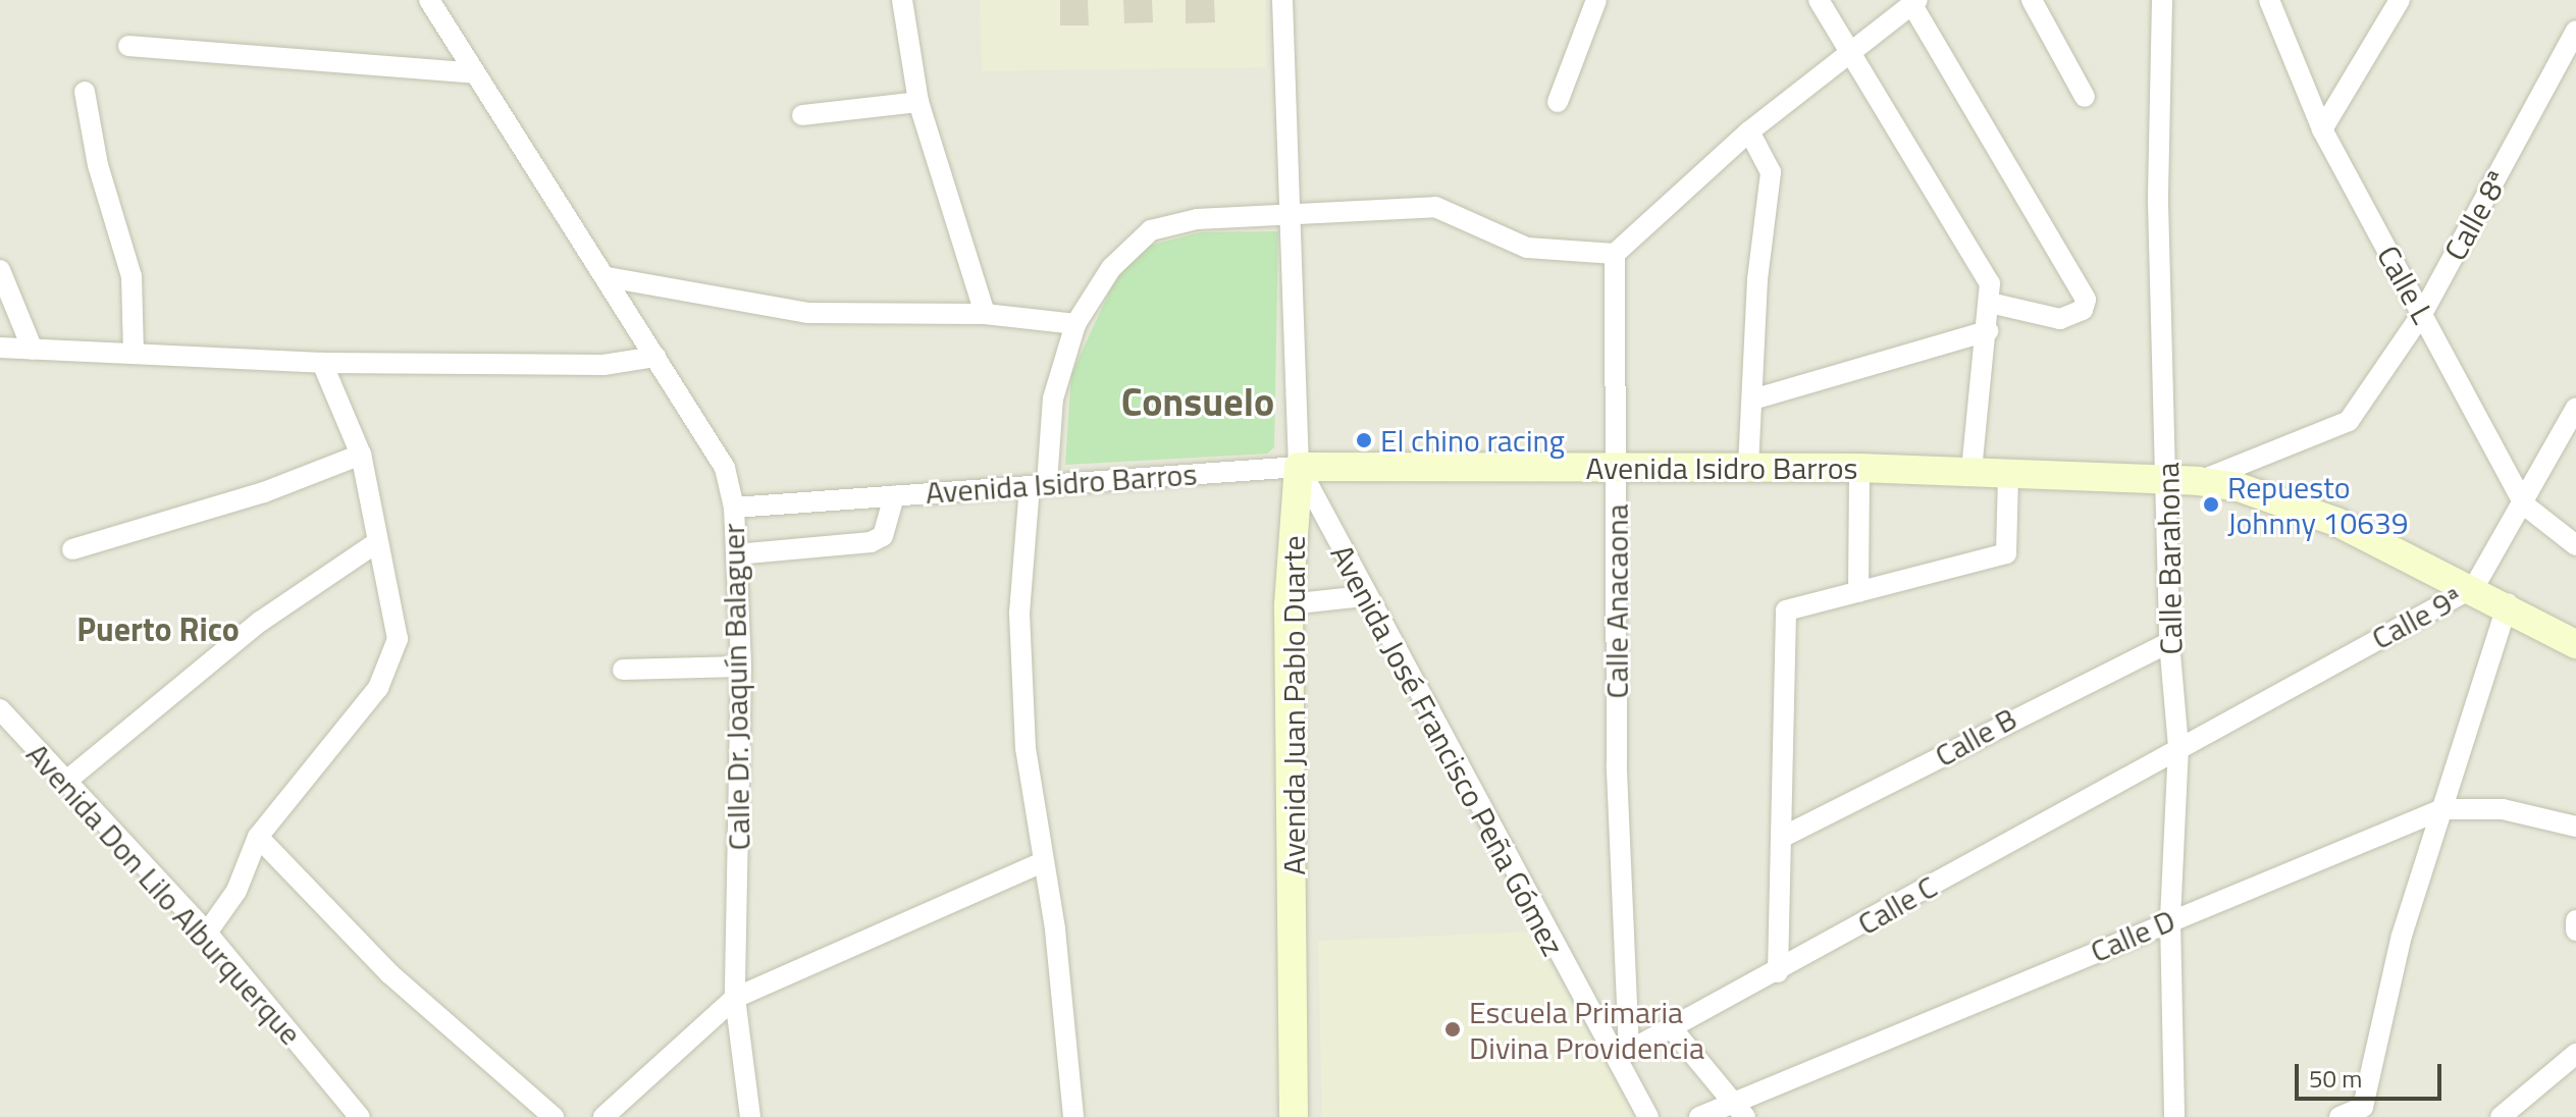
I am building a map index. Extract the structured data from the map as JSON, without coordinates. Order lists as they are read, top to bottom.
{
  "streets": {
    "street": [
      "Calle 8ª",
      "Calle L",
      "Avenida Isidro Barros",
      "Calle Barahona",
      "Calle Anacaona",
      "Calle 9ª",
      "Calle Dr. Joaquín Balaguer",
      "Avenida Juan Pablo Duarte",
      "Calle B",
      "Avenida José Francisco Peña Gómez",
      "Avenida Don Lilo Alburquerque",
      "Calle C",
      "Calle D"
    ]
  },
  "crossings": [
    ["Calle 8ª", "Calle L"],
    ["Calle 8ª", "Avenida Isidro Barros"],
    ["Calle 8ª", "Calle Barahona"],
    ["Calle L", "Calle 9ª"],
    ["Avenida Isidro Barros", "Calle Barahona"],
    ["Avenida Isidro Barros", "Calle Anacaona"],
    ["Avenida Isidro Barros", "Calle 9ª"],
    ["Avenida Isidro Barros", "Calle Dr. Joaquín Balaguer"],
    ["Avenida Isidro Barros", "Avenida Juan Pablo Duarte"],
    ["Avenida Isidro Barros", "Avenida José Francisco Peña Gómez"],
    ["Calle Barahona", "Calle 9ª"],
    ["Calle Barahona", "Calle B"],
    ["Calle Barahona", "Calle C"],
    ["Calle Barahona", "Calle D"],
    ["Calle Anacaona", "Avenida José Francisco Peña Gómez"],
    ["Calle Anacaona", "Calle C"],
    ["Calle 9ª", "Calle C"],
    ["Avenida Juan Pablo Duarte", "Avenida José Francisco Peña Gómez"],
    ["Avenida José Francisco Peña Gómez", "Calle C"]
  ],
  "districts": ["Consuelo", "Puerto Rico"],
  "places": ["El chino racing", "Repuesto Johnny 10639", "Escuela Primaria Divina Providencia"],
  "scale_bar": "50 m"
}
